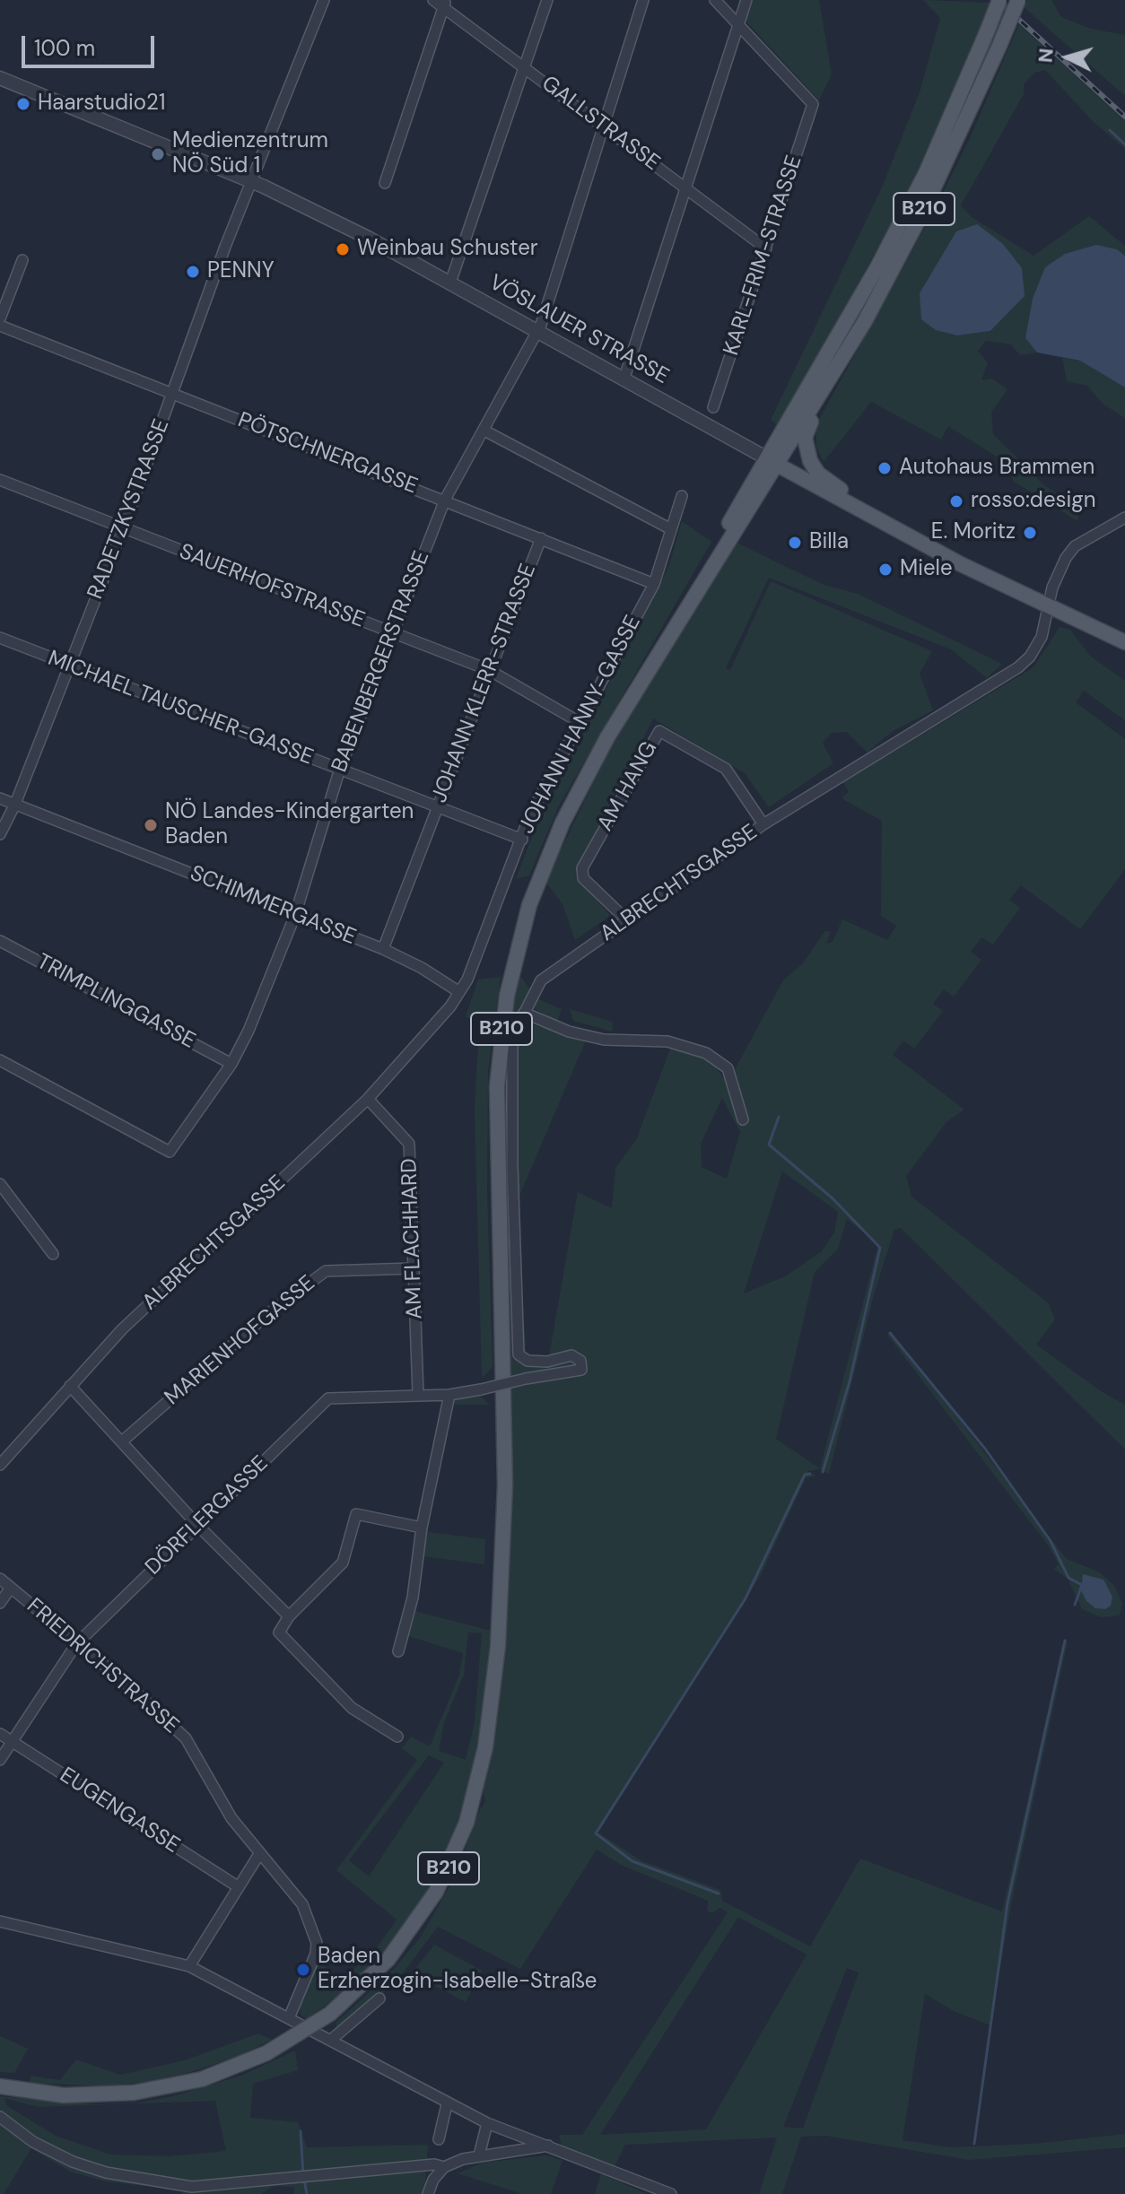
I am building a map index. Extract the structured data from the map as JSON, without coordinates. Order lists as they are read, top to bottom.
{
  "streets": {
    "main road": ["B210", "VÖSLAUER STRASSE"],
    "street": [
      "GALLSTRASSE",
      "KARL-FRIM-STRASSE",
      "PÖTSCHNERGASSE",
      "RADETZKYSTRASSE",
      "SAUERHOFSTRASSE",
      "BABENBERGERSTRASSE",
      "JOHANN KLERR-STRASSE",
      "MICHAEL TAUSCHER-GASSE",
      "JOHANN HANNY-GASSE",
      "AM HANG",
      "ALBRECHTSGASSE",
      "SCHIMMERGASSE",
      "TRIMPLINGGASSE",
      "AM FLACHHARD",
      "MARIENHOFGASSE",
      "DÖRFLERGASSE",
      "FRIEDRICHSTRASSE",
      "EUGENGASSE"
    ]
  },
  "crossings": [
    ["GALLSTRASSE", "KARL-FRIM-STRASSE"],
    ["GALLSTRASSE", "BABENBERGERSTRASSE"],
    ["B210", "VÖSLAUER STRASSE"],
    ["VÖSLAUER STRASSE", "RADETZKYSTRASSE"],
    ["VÖSLAUER STRASSE", "BABENBERGERSTRASSE"],
    ["VÖSLAUER STRASSE", "ALBRECHTSGASSE"],
    ["PÖTSCHNERGASSE", "RADETZKYSTRASSE"],
    ["PÖTSCHNERGASSE", "BABENBERGERSTRASSE"],
    ["PÖTSCHNERGASSE", "JOHANN KLERR-STRASSE"],
    ["PÖTSCHNERGASSE", "JOHANN HANNY-GASSE"],
    ["RADETZKYSTRASSE", "SAUERHOFSTRASSE"],
    ["RADETZKYSTRASSE", "MICHAEL TAUSCHER-GASSE"],
    ["RADETZKYSTRASSE", "SCHIMMERGASSE"],
    ["SAUERHOFSTRASSE", "BABENBERGERSTRASSE"],
    ["SAUERHOFSTRASSE", "JOHANN KLERR-STRASSE"],
    ["SAUERHOFSTRASSE", "JOHANN HANNY-GASSE"],
    ["BABENBERGERSTRASSE", "MICHAEL TAUSCHER-GASSE"],
    ["BABENBERGERSTRASSE", "SCHIMMERGASSE"],
    ["BABENBERGERSTRASSE", "TRIMPLINGGASSE"],
    ["JOHANN KLERR-STRASSE", "MICHAEL TAUSCHER-GASSE"],
    ["JOHANN KLERR-STRASSE", "SCHIMMERGASSE"],
    ["MICHAEL TAUSCHER-GASSE", "JOHANN HANNY-GASSE"],
    ["JOHANN HANNY-GASSE", "ALBRECHTSGASSE"],
    ["JOHANN HANNY-GASSE", "SCHIMMERGASSE"],
    ["AM HANG", "ALBRECHTSGASSE"],
    ["ALBRECHTSGASSE", "SCHIMMERGASSE"],
    ["ALBRECHTSGASSE", "AM FLACHHARD"],
    ["ALBRECHTSGASSE", "DÖRFLERGASSE"],
    ["AM FLACHHARD", "MARIENHOFGASSE"],
    ["AM FLACHHARD", "DÖRFLERGASSE"],
    ["DÖRFLERGASSE", "FRIEDRICHSTRASSE"],
    ["DÖRFLERGASSE", "EUGENGASSE"]
  ],
  "places": [
    "Haarstudio21",
    "Medienzentrum NÖ Süd 1",
    "Weinbau Schuster",
    "PENNY",
    "Autohaus Brammen",
    "rosso:design",
    "E. Moritz",
    "Billa",
    "Miele",
    "NÖ Landes-Kindergarten Baden",
    "Baden Erzherzogin-Isabelle-Straße"
  ],
  "scale_bar": "100 m",
  "north": "left"
}
